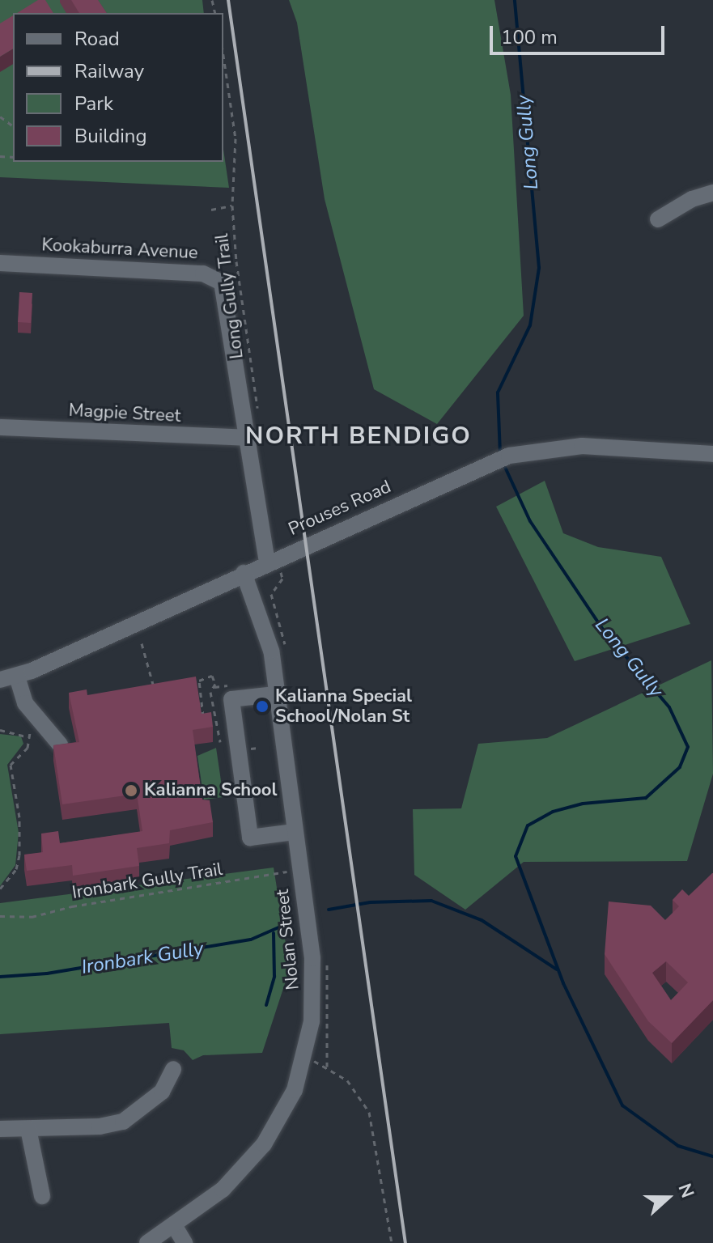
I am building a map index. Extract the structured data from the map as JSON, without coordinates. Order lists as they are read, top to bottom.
{
  "streets": {
    "street": [
      "Kookaburra Avenue",
      "Magpie Street",
      "Prouses Road",
      "Nolan Street"
    ],
    "path": ["Long Gully Trail", "Ironbark Gully Trail"]
  },
  "crossings": [
    ["Kookaburra Avenue", "Magpie Street"],
    ["Kookaburra Avenue", "Prouses Road"],
    ["Prouses Road", "Nolan Street"],
    ["Ironbark Gully Trail", "Nolan Street"]
  ],
  "districts": ["NORTH BENDIGO"],
  "water": ["Long Gully", "Ironbark Gully"],
  "places": ["Kalianna Special School/Nolan St", "Kalianna School"],
  "legend": [
    "Road",
    "Railway",
    "Park",
    "Building"
  ],
  "scale_bar": "100 m",
  "north": "right"
}
